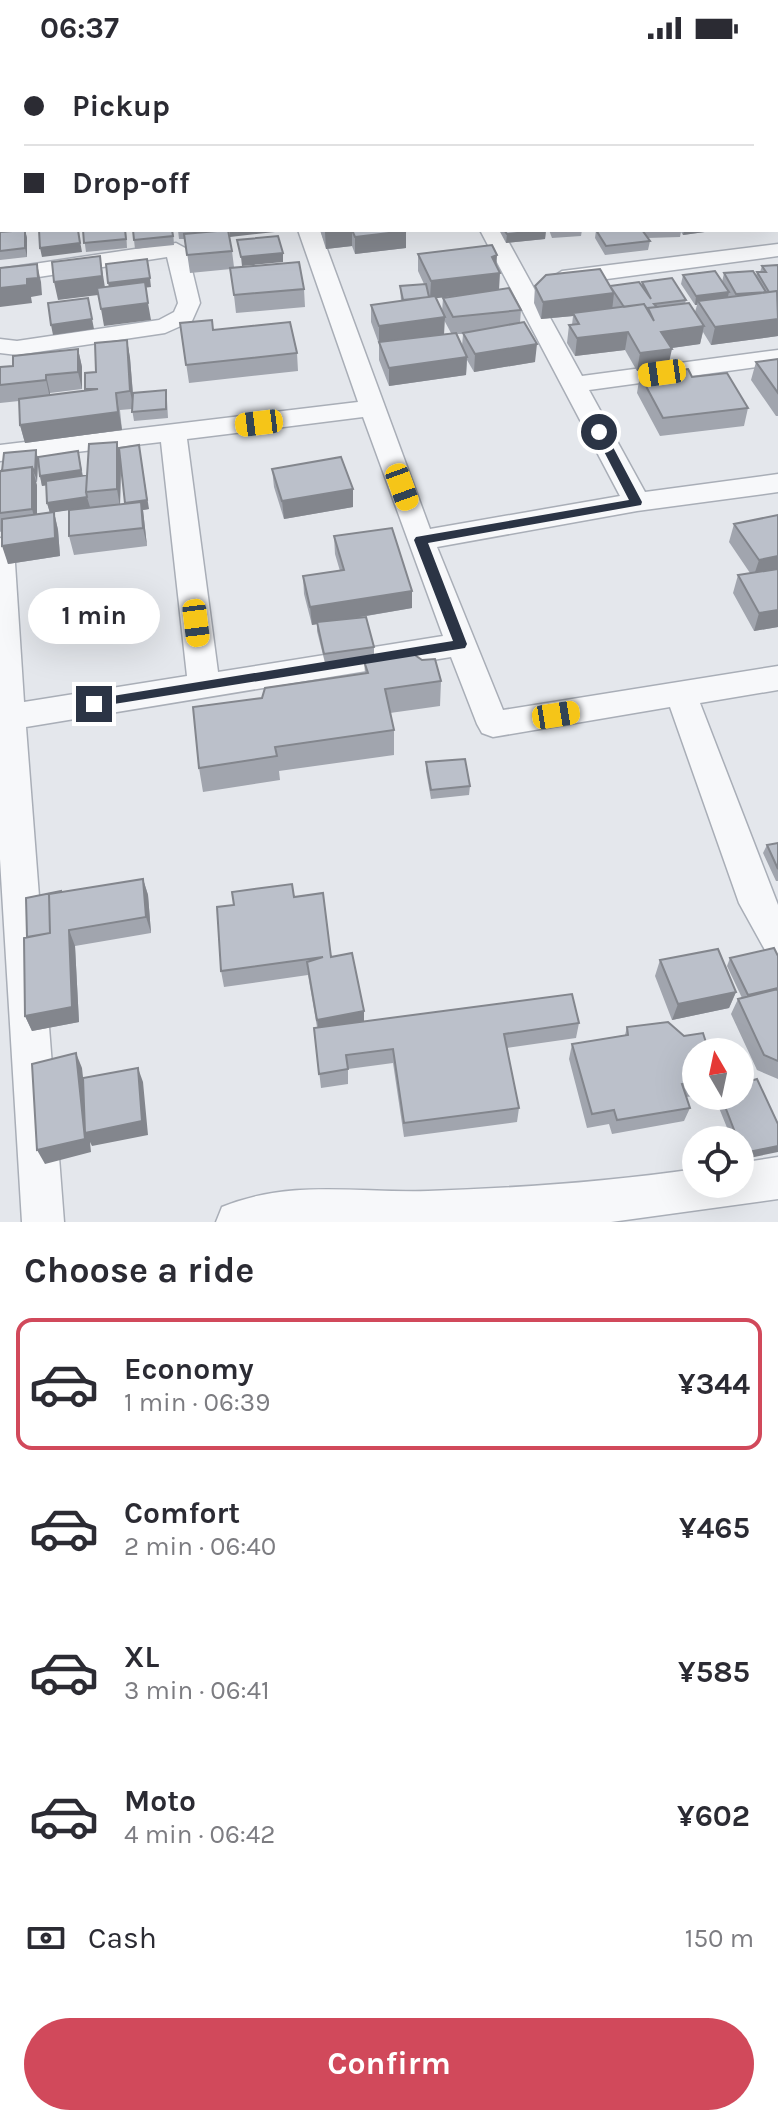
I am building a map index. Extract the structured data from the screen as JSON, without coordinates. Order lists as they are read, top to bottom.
{
  "north": "top",
  "page": {
    "status": "06:37",
    "banner": ["Pickup", "Drop-off"],
    "bubble": "1 min",
    "heading": "Choose a ride",
    "list": [
      {
        "name": "Economy",
        "note": "1 min · 06:39",
        "value": "¥344"
      },
      {
        "name": "Comfort",
        "note": "2 min · 06:40",
        "value": "¥465"
      },
      {
        "name": "XL",
        "note": "3 min · 06:41",
        "value": "¥585"
      },
      {
        "name": "Moto",
        "note": "4 min · 06:42",
        "value": "¥602"
      }
    ],
    "pay": ["Cash", "150 m"],
    "buttons": "Confirm"
  }
}
